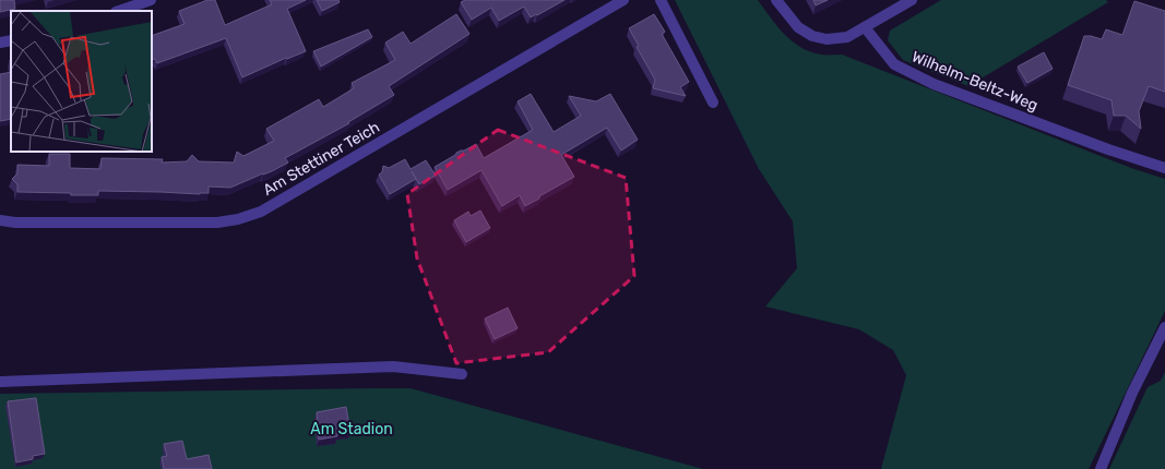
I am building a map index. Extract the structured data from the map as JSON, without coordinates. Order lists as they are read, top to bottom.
{
  "streets": {
    "street": ["Wilhelm-Beltz-Weg", "Am Stettiner Teich"]
  },
  "parks": ["Am Stadion"]
}
